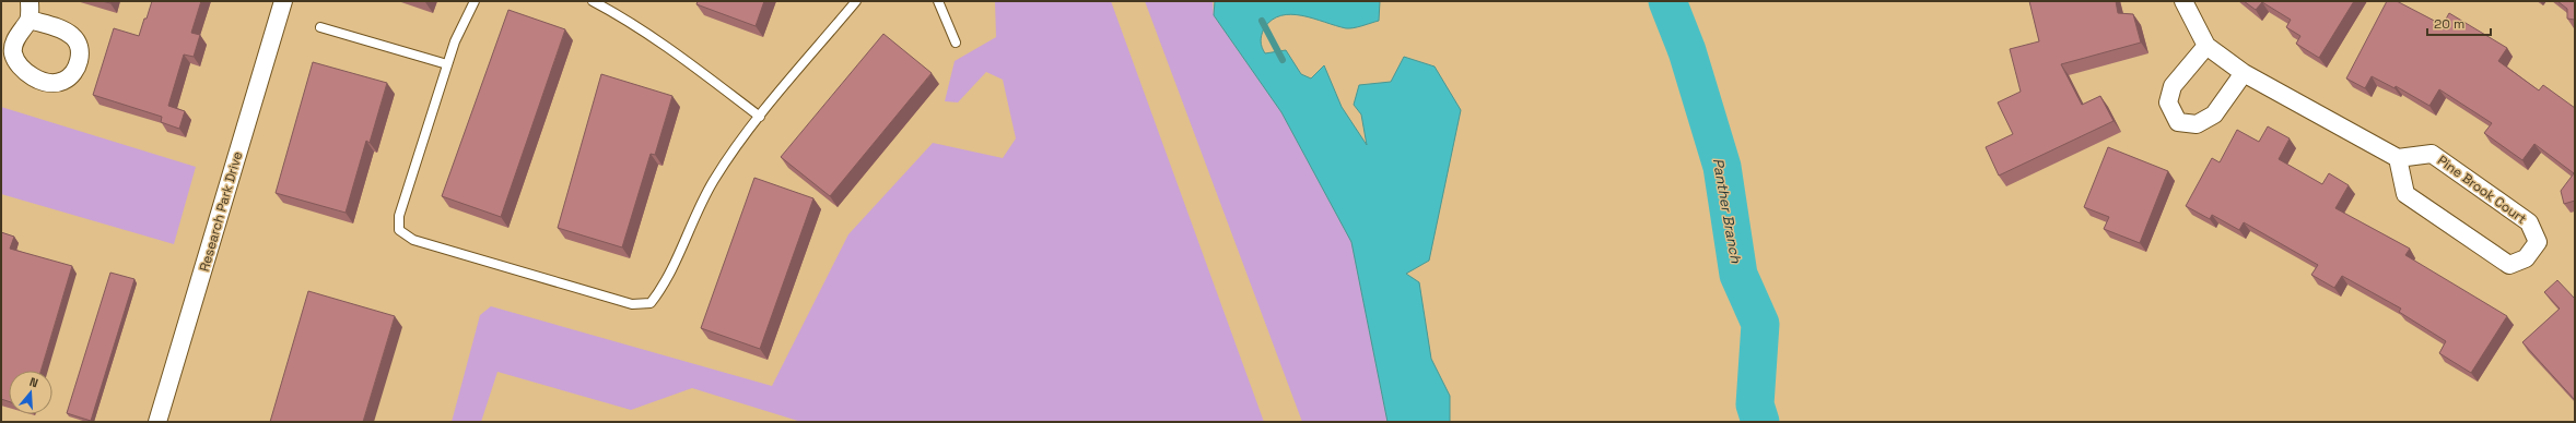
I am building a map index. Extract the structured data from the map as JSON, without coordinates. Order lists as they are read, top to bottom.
{
  "streets": {
    "street": ["Pine Brook Court", "Research Park Drive"]
  },
  "water": ["Panther Branch"],
  "scale_bar": "20 m",
  "north": "top"
}
